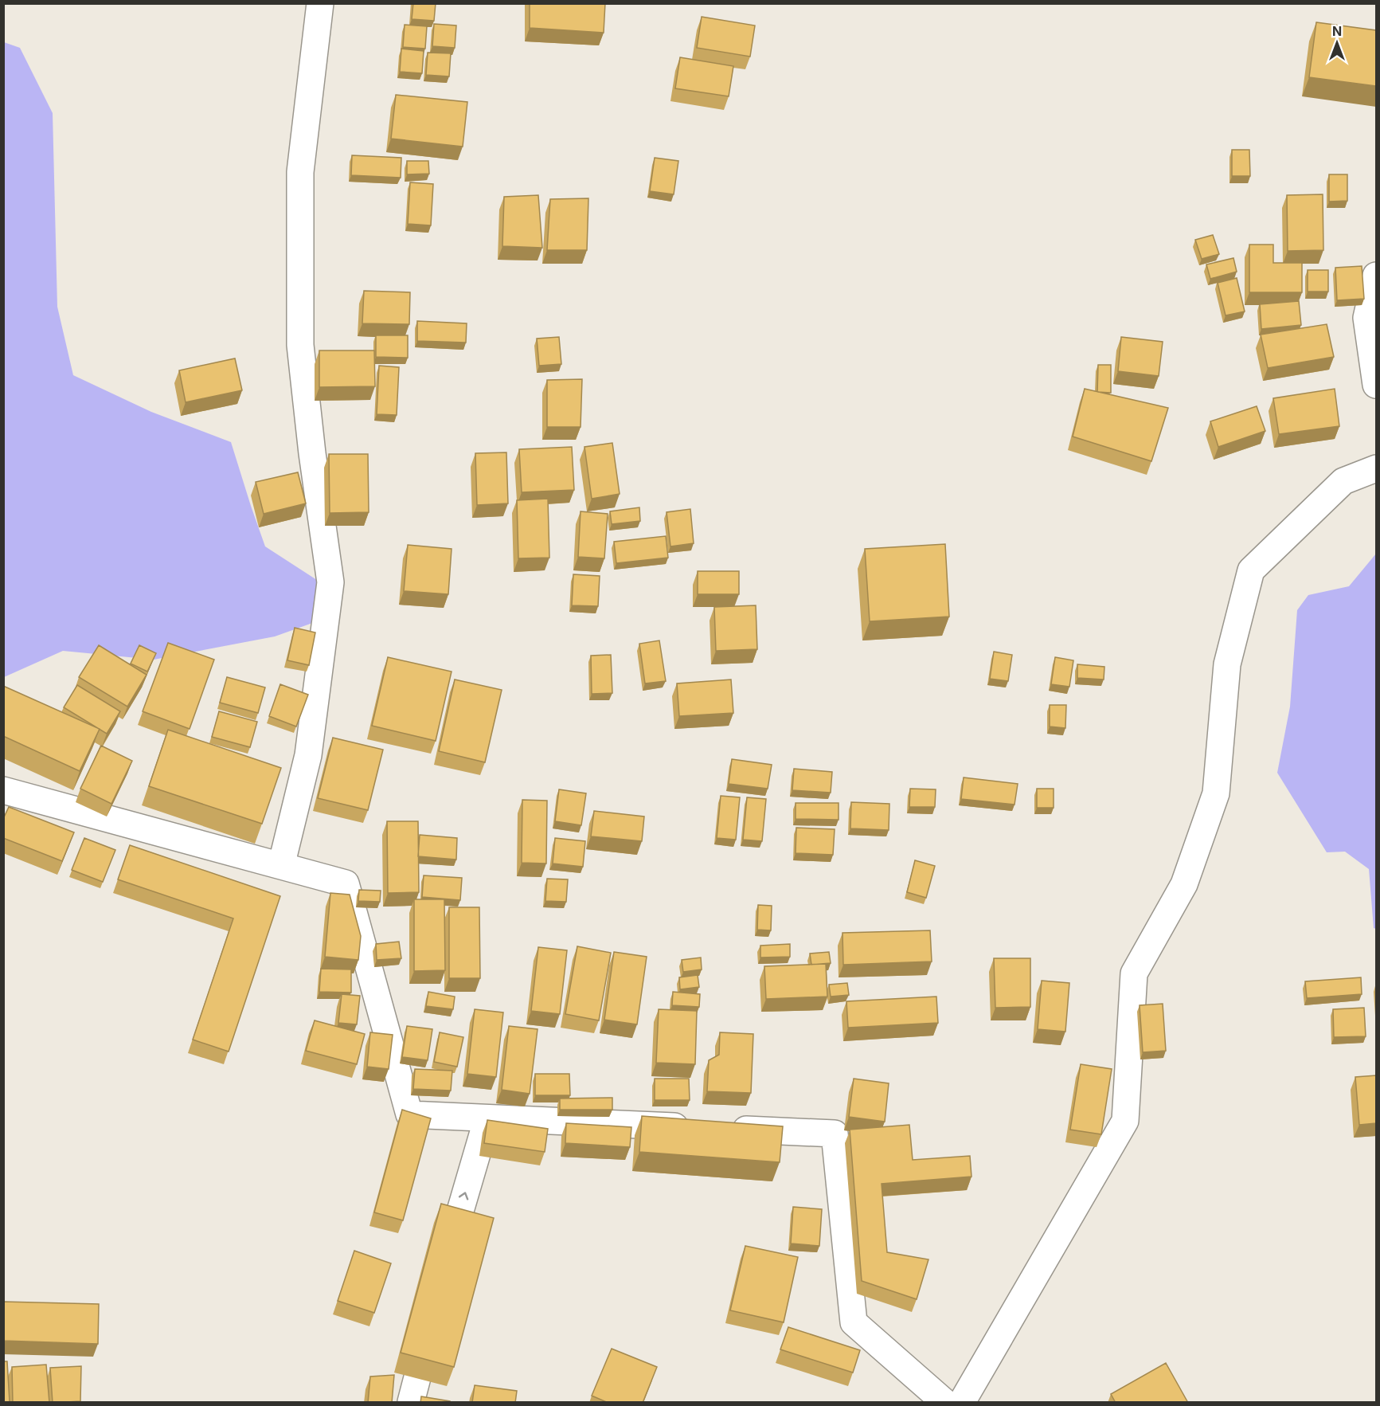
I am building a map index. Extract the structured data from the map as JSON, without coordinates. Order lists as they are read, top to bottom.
{
  "north": "top"
}
